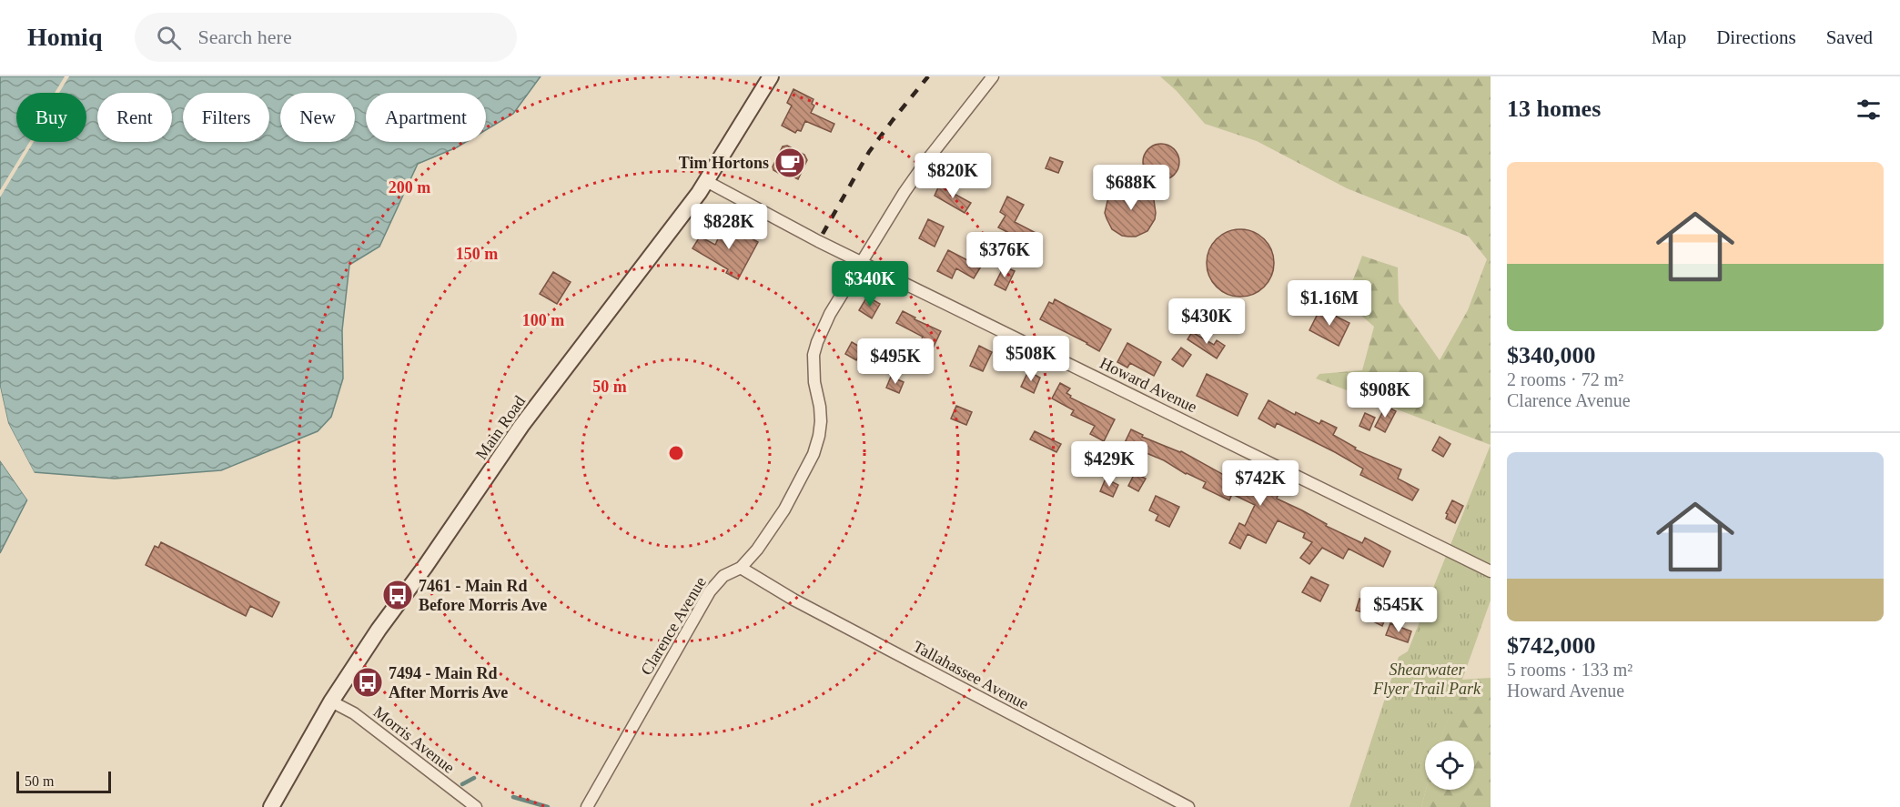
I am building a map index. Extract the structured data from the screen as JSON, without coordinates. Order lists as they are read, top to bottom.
{
  "streets": {
    "main road": ["Main Road"],
    "street": [
      "Howard Avenue",
      "Clarence Avenue",
      "Tallahassee Avenue",
      "Morris Avenue"
    ]
  },
  "crossings": [
    ["Howard Avenue", "Main Road"],
    ["Howard Avenue", "Clarence Avenue"],
    ["Main Road", "Morris Avenue"],
    ["Clarence Avenue", "Tallahassee Avenue"]
  ],
  "parks": ["Shearwater Flyer Trail Park"],
  "places": {
    "cafe": ["Tim Hortons"],
    "bus stop": ["7461 - Main Rd Before Morris Ave", "7494 - Main Rd After Morris Ave"]
  },
  "scale_bar": "50 m",
  "page": {
    "header": "Homiq",
    "search": "Search here",
    "nav": ["Map", "Directions", "Saved"],
    "heading": "13 homes",
    "chip": [
      "Buy",
      "Rent",
      "Filters",
      "New",
      "Apartment"
    ],
    "list": [
      {
        "name": "$340,000",
        "note": "2 rooms · 72 m² · Clarence Avenue"
      },
      {
        "name": "$742,000",
        "note": "5 rooms · 133 m² · Howard Avenue"
      }
    ],
    "price": [
      "$820K",
      "$688K",
      "$828K",
      "$376K",
      "$340K",
      "$1.16M",
      "$430K",
      "$508K",
      "$495K",
      "$908K",
      "$429K",
      "$742K",
      "$545K"
    ],
    "scale": "50 m"
  },
  "rings": [
    "200 m",
    "150 m",
    "100 m",
    "50 m"
  ]
}
